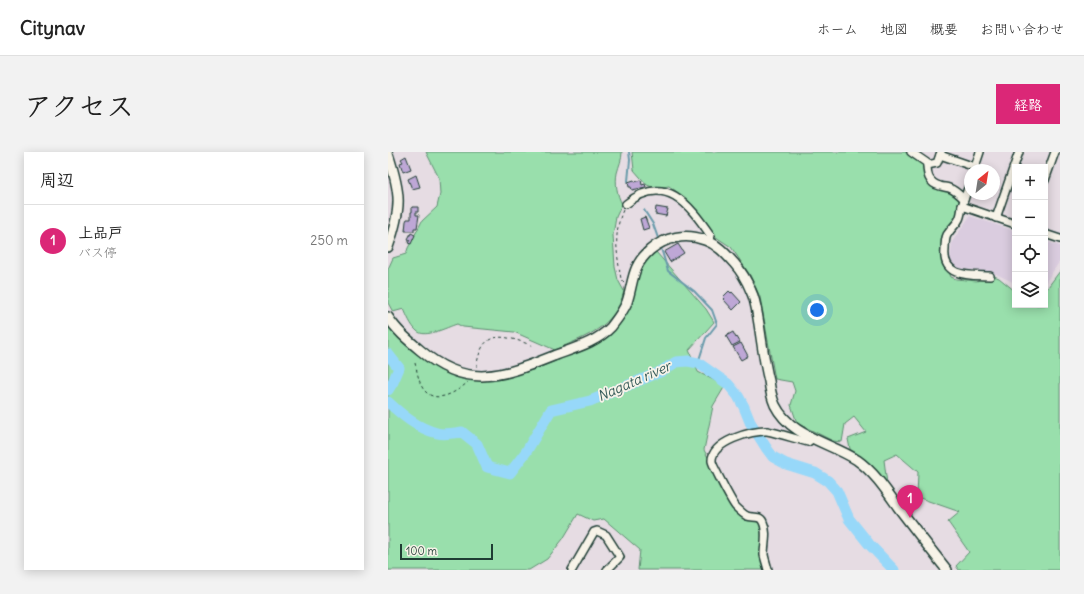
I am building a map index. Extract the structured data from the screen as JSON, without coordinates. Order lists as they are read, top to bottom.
{
  "water": ["Nagata river"],
  "scale_bar": "100 m",
  "north": "top right",
  "page": {
    "header": "Citynav",
    "nav": [
      "ホーム",
      "地図",
      "概要",
      "お問い合わせ"
    ],
    "title": "アクセス",
    "buttons": "経路",
    "heading": "周辺",
    "map_buttons": ["+", "−"],
    "list": [
      {
        "mark": "1",
        "name": "上品戸",
        "note": "バス停",
        "value": "250 m"
      }
    ],
    "pins": "1",
    "scale": "100 m"
  }
}
